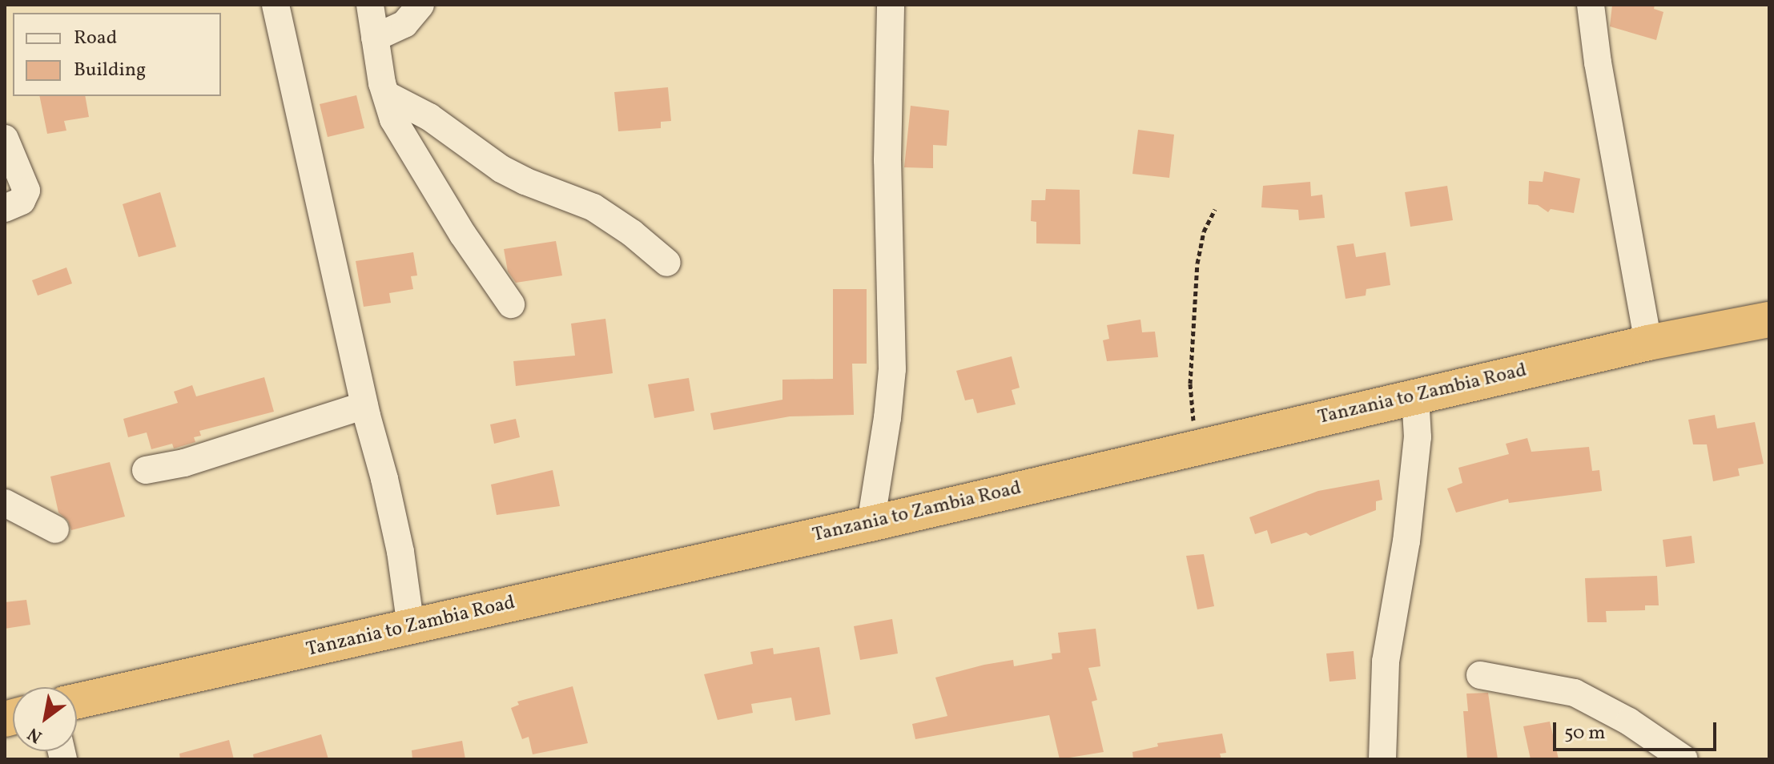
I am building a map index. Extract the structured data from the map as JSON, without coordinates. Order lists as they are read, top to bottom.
{
  "streets": {
    "highway": ["Tanzania to Zambia Road"]
  },
  "legend": ["Road", "Building"],
  "scale_bar": "50 m",
  "north": "bottom left"
}
